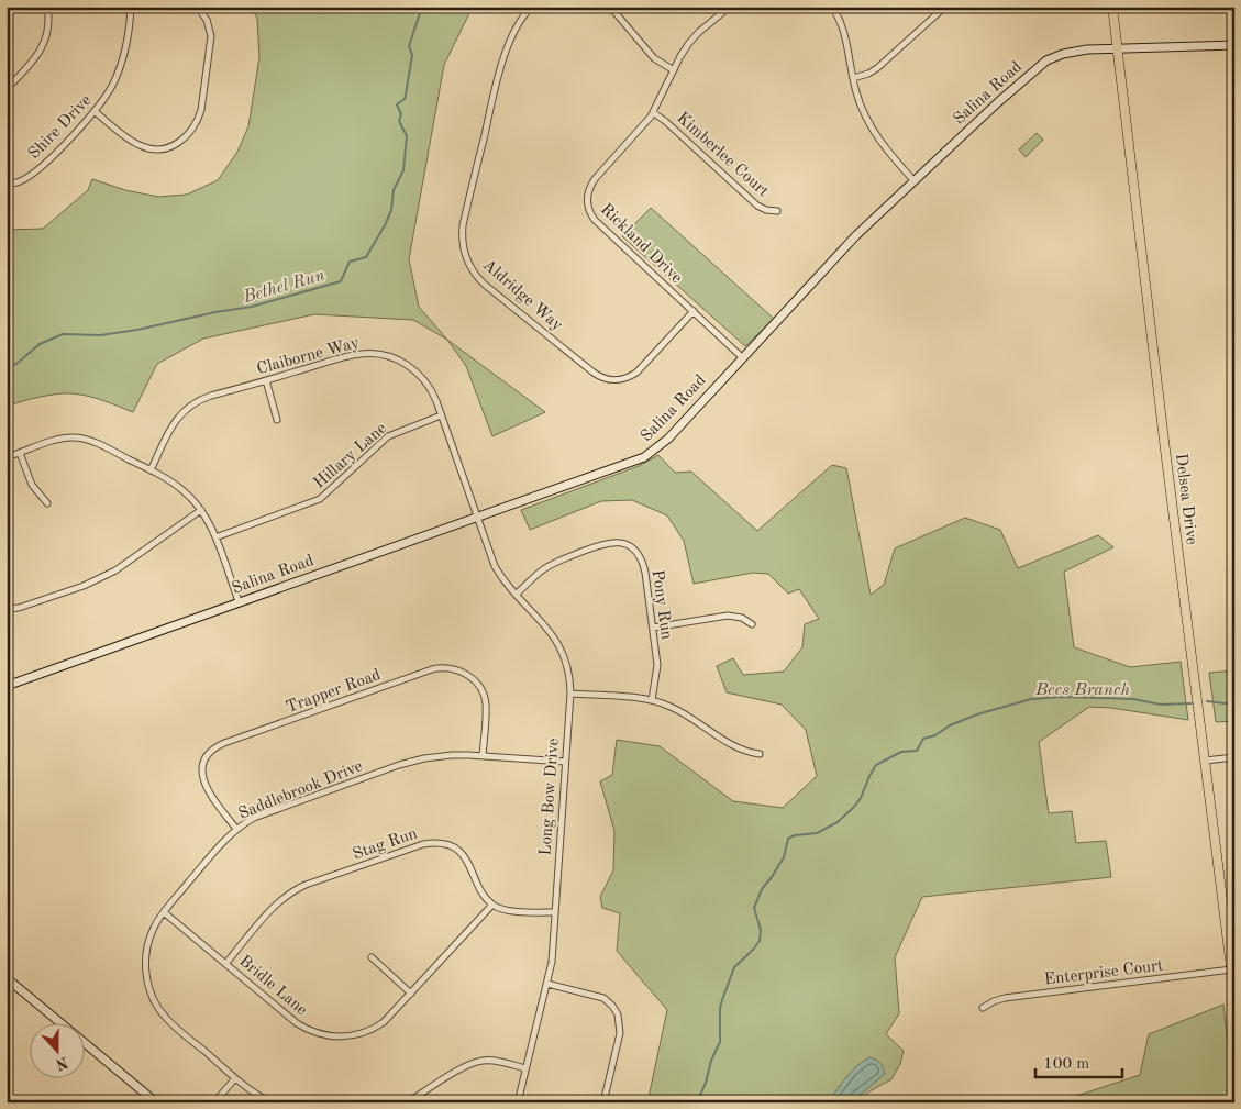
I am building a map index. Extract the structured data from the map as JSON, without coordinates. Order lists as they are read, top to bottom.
{
  "streets": {
    "main road": ["Delsea Drive"],
    "street": [
      "Salina Road",
      "Shire Drive",
      "Kimberlee Court",
      "Rickland Drive",
      "Aldridge Way",
      "Claiborne Way",
      "Hillary Lane",
      "Pony Run",
      "Trapper Road",
      "Saddlebrook Drive",
      "Long Bow Drive",
      "Stag Run",
      "Enterprise Court",
      "Bridle Lane"
    ]
  },
  "crossings": [
    ["Salina Road", "Rickland Drive"],
    ["Salina Road", "Claiborne Way"],
    ["Salina Road", "Delsea Drive"],
    ["Salina Road", "Long Bow Drive"],
    ["Kimberlee Court", "Rickland Drive"],
    ["Rickland Drive", "Aldridge Way"],
    ["Claiborne Way", "Hillary Lane"],
    ["Claiborne Way", "Long Bow Drive"],
    ["Delsea Drive", "Enterprise Court"],
    ["Pony Run", "Long Bow Drive"],
    ["Trapper Road", "Saddlebrook Drive"],
    ["Saddlebrook Drive", "Long Bow Drive"],
    ["Saddlebrook Drive", "Bridle Lane"],
    ["Stag Run", "Bridle Lane"]
  ],
  "water": ["Bethel Run", "Bees Branch"],
  "scale_bar": "100 m",
  "north": "bottom"
}
